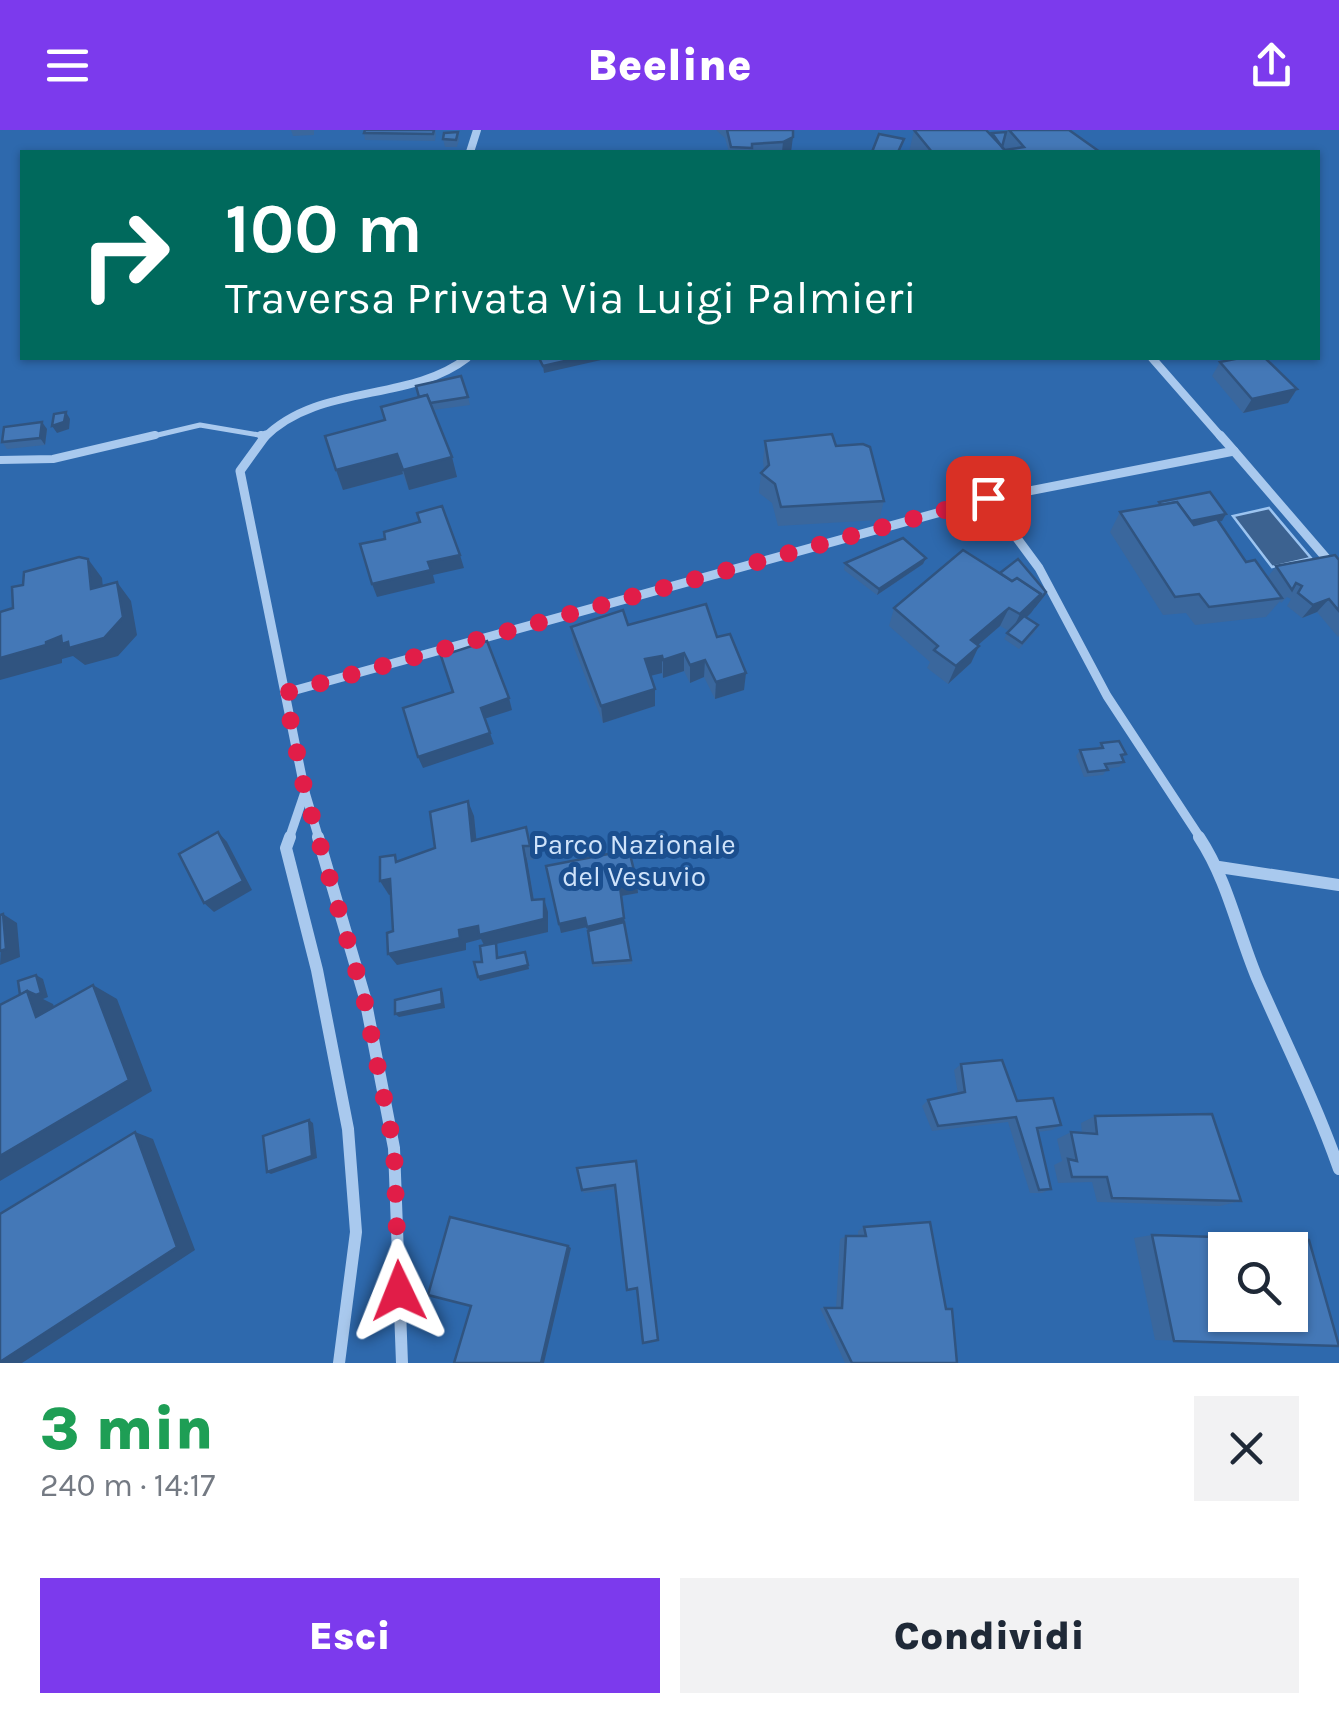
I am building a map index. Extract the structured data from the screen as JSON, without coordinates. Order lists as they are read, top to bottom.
{
  "parks": ["Parco Nazionale del Vesuvio"],
  "page": {
    "header": "Beeline",
    "turn": ["100 m", "Traversa Privata Via Luigi Palmieri"],
    "heading": ["3 min", "240 m · 14:17"],
    "buttons": ["Esci", "Condividi"]
  }
}
